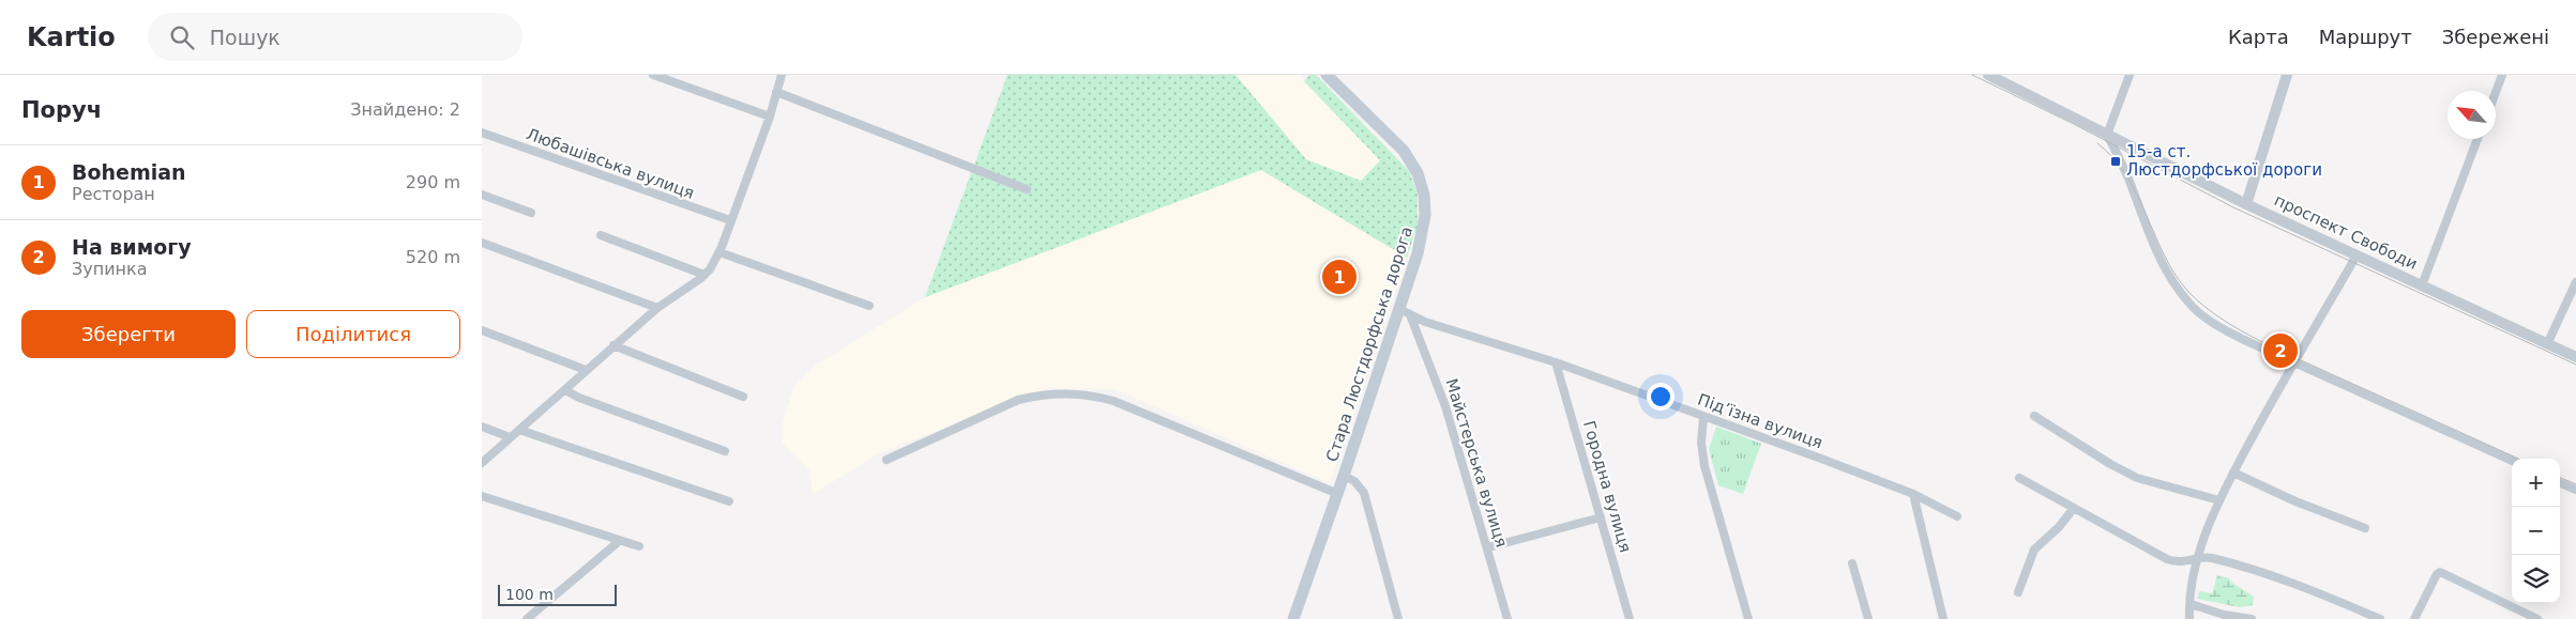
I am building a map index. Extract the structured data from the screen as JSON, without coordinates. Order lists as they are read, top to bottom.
{
  "streets": {
    "main road": ["Стара Люстдорфська дорога"],
    "street": [
      "Любашівська вулиця",
      "проспект Свободи",
      "Підʼїзна вулиця",
      "Майстерська вулиця",
      "Городна вулиця"
    ]
  },
  "crossings": [
    ["Стара Люстдорфська дорога", "Підʼїзна вулиця"],
    ["Підʼїзна вулиця", "Майстерська вулиця"],
    ["Підʼїзна вулиця", "Городна вулиця"]
  ],
  "places": {
    "transit": ["15-а ст. Люстдорфської дороги"]
  },
  "scale_bar": "100 m",
  "north": "top left",
  "page": {
    "header": "Kartio",
    "search": "Пошук",
    "nav": ["Карта", "Маршрут", "Збережені"],
    "heading": ["Поруч", "Знайдено: 2"],
    "list": [
      {
        "mark": "1",
        "name": "Bohemian",
        "note": "Ресторан",
        "value": "290 m"
      },
      {
        "mark": "2",
        "name": "На вимогу",
        "note": "Зупинка",
        "value": "520 m"
      }
    ],
    "pins": ["1", "2"],
    "buttons": ["Зберегти", "Поділитися"],
    "map_buttons": ["+", "−"],
    "scale": "100 m"
  }
}
